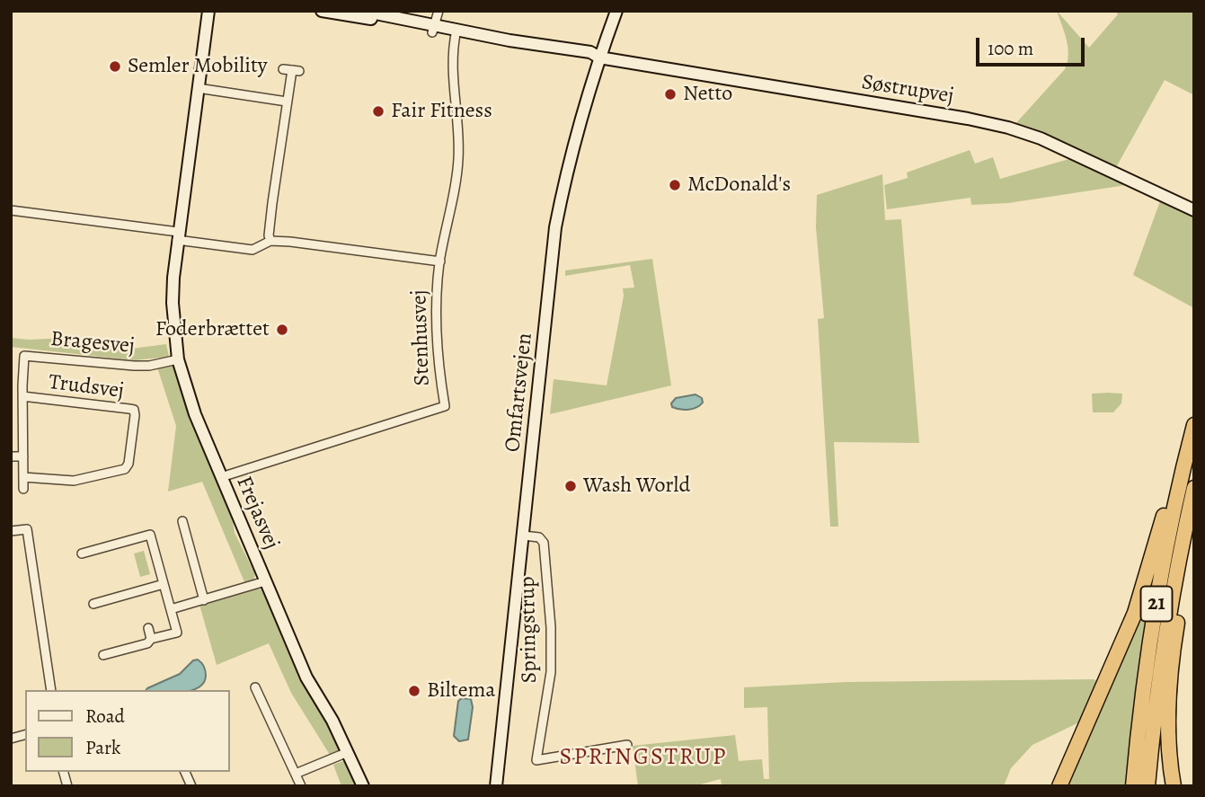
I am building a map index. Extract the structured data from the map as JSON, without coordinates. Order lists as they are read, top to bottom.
{
  "streets": {
    "highway": ["21"],
    "street": [
      "Søstrupvej",
      "Stenhusvej",
      "Bragesvej",
      "Trudsvej",
      "Omfartsvejen",
      "Frejasvej",
      "Springstrup"
    ]
  },
  "crossings": [
    ["Søstrupvej", "Omfartsvejen"],
    ["Stenhusvej", "Frejasvej"],
    ["Bragesvej", "Trudsvej"],
    ["Bragesvej", "Frejasvej"],
    ["Omfartsvejen", "Springstrup"]
  ],
  "districts": ["SPRINGSTRUP"],
  "places": [
    "Semler Mobility",
    "Netto",
    "Fair Fitness",
    "McDonald's",
    "Foderbrættet",
    "Wash World",
    "Biltema"
  ],
  "legend": ["Road", "Park"],
  "scale_bar": "100 m"
}
